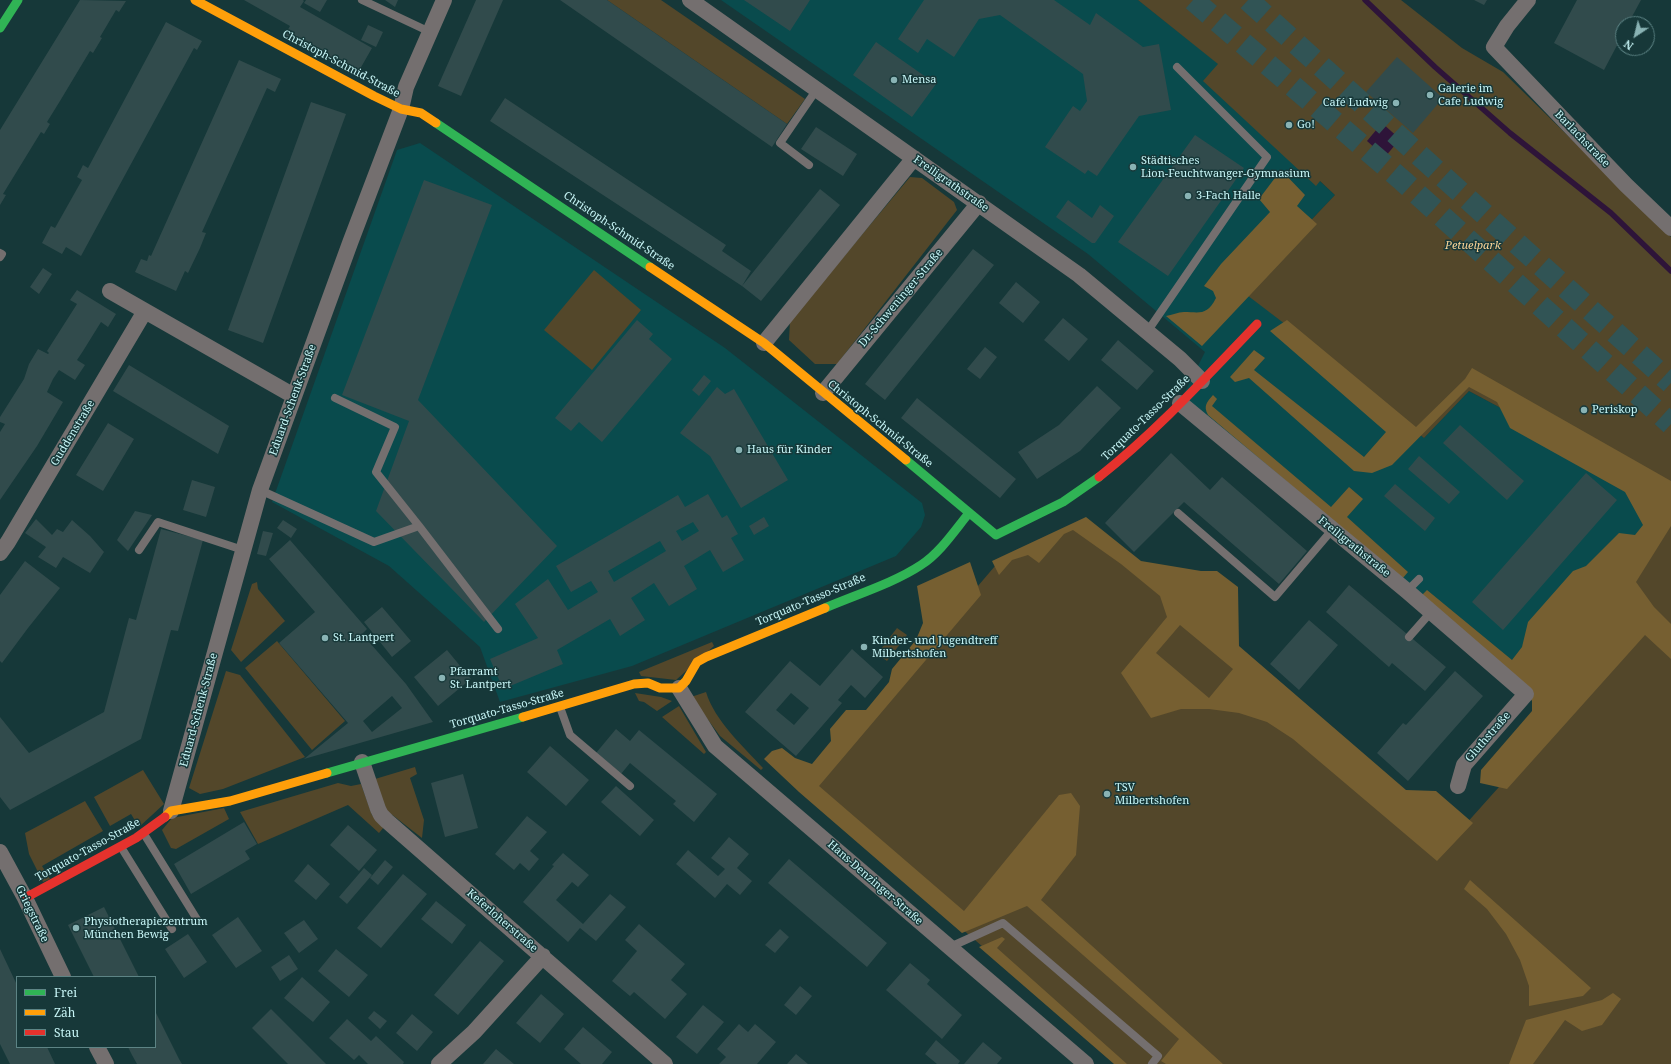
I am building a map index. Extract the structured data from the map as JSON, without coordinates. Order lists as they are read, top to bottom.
{
  "streets": {
    "street": [
      "Christoph-Schmid-Straße",
      "Barlachstraße",
      "Freiligrathstraße",
      "Dr.-Schweninger-Straße",
      "Eduard-Schenk-Straße",
      "Torquato-Tasso-Straße",
      "Guddenstraße",
      "Gluthstraße",
      "Hans-Denzinger-Straße",
      "Griegstraße",
      "Keferloherstraße"
    ]
  },
  "crossings": [
    ["Christoph-Schmid-Straße", "Dr.-Schweninger-Straße"],
    ["Christoph-Schmid-Straße", "Eduard-Schenk-Straße"],
    ["Christoph-Schmid-Straße", "Torquato-Tasso-Straße"],
    ["Freiligrathstraße", "Dr.-Schweninger-Straße"],
    ["Freiligrathstraße", "Torquato-Tasso-Straße"],
    ["Freiligrathstraße", "Gluthstraße"],
    ["Eduard-Schenk-Straße", "Torquato-Tasso-Straße"],
    ["Torquato-Tasso-Straße", "Hans-Denzinger-Straße"],
    ["Torquato-Tasso-Straße", "Griegstraße"],
    ["Torquato-Tasso-Straße", "Keferloherstraße"]
  ],
  "parks": ["Petuelpark"],
  "places": [
    "Mensa",
    "Galerie im Cafe Ludwig",
    "Café Ludwig",
    "Go!",
    "Städtisches Lion-Feuchtwanger-Gymnasium",
    "3-Fach Halle",
    "Periskop",
    "Haus für Kinder",
    "St. Lantpert",
    "Kinder- und Jugendtreff Milbertshofen",
    "Pfarramt St. Lantpert",
    "TSV Milbertshofen",
    "Physiotherapiezentrum München Bewig"
  ],
  "legend": ["Frei", "Zäh", "Stau"],
  "north": "bottom left"
}
